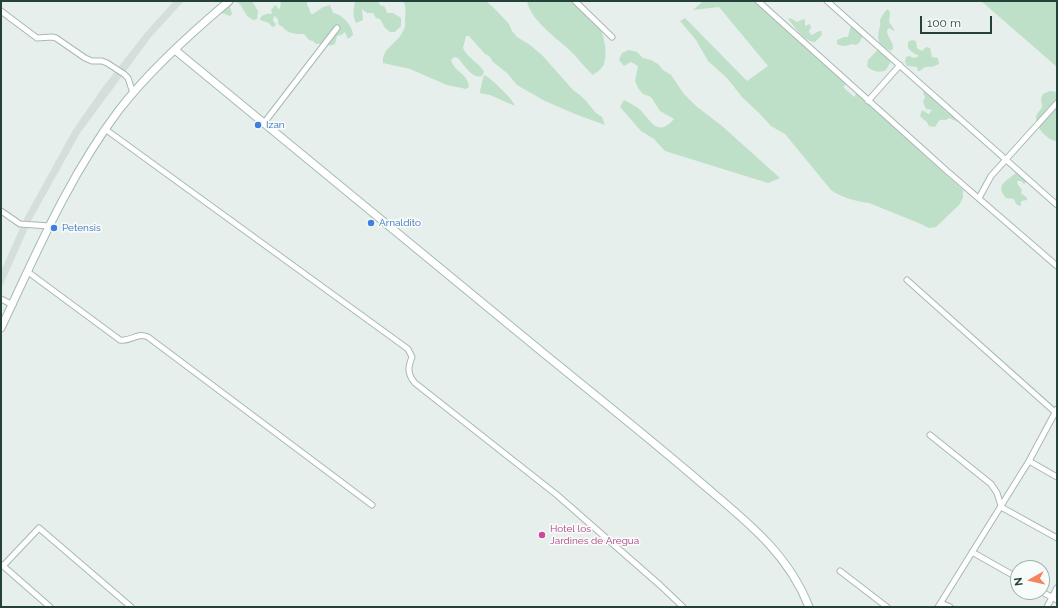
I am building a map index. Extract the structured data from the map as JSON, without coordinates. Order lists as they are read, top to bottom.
{
  "places": [
    "Izan",
    "Arnaldito",
    "Petensis",
    "Hotel los Jardines de Aregua"
  ],
  "scale_bar": "100 m",
  "north": "left"
}
